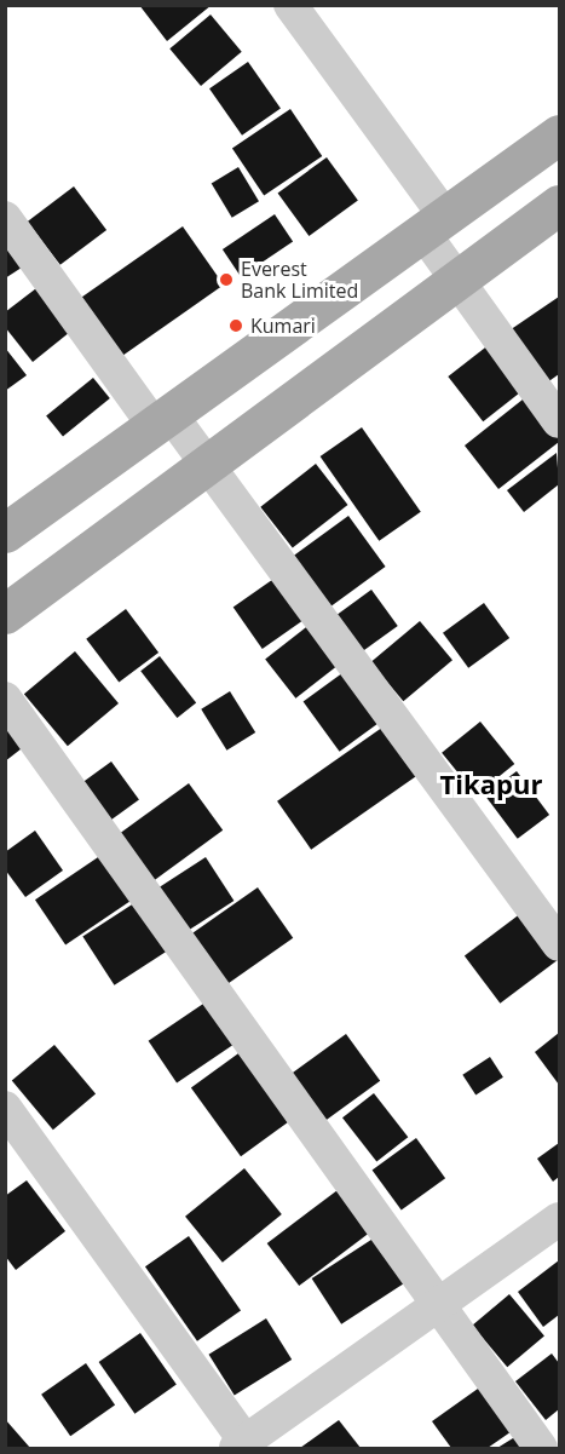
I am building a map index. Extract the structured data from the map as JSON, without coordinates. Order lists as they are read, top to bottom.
{
  "districts": ["Tikapur"],
  "places": ["Everest Bank Limited", "Kumari"]
}
